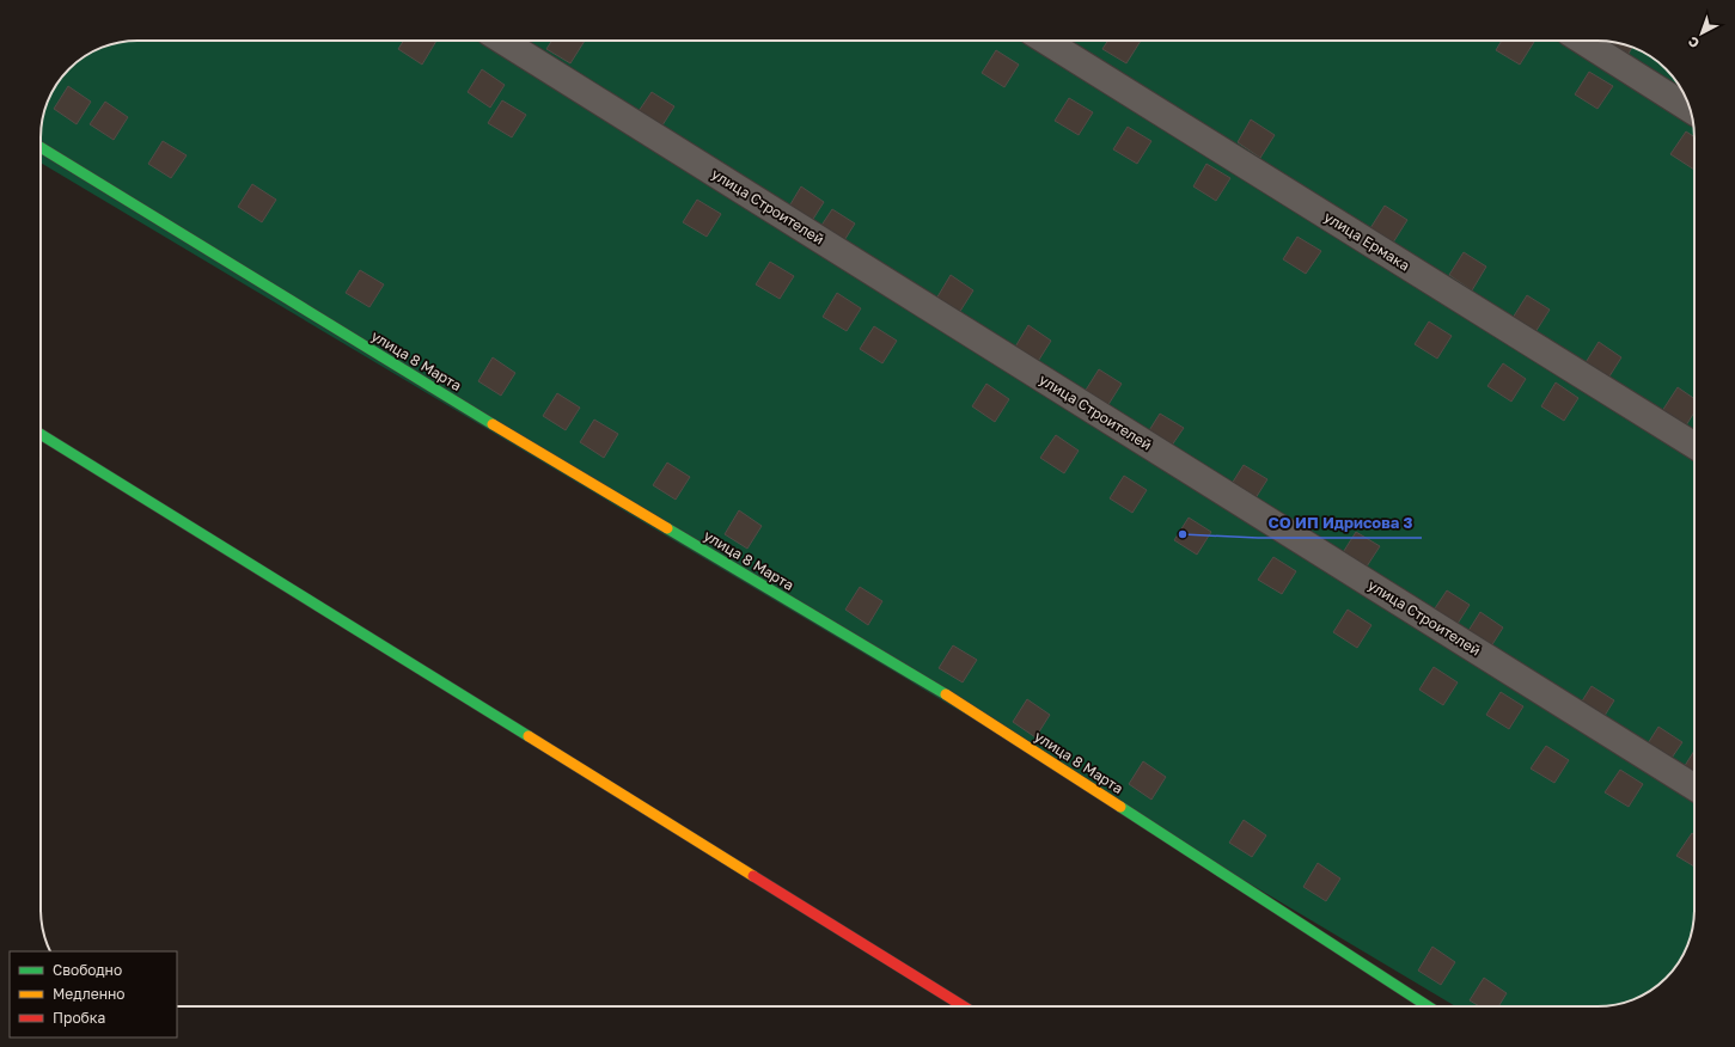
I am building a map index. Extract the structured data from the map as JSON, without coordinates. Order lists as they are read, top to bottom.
{
  "streets": {
    "street": ["улица Строителей", "улица Ермака", "улица 8 Марта"]
  },
  "places": ["СО ИП Идрисова 3"],
  "legend": ["Свободно", "Медленно", "Пробка"],
  "north": "bottom left"
}
